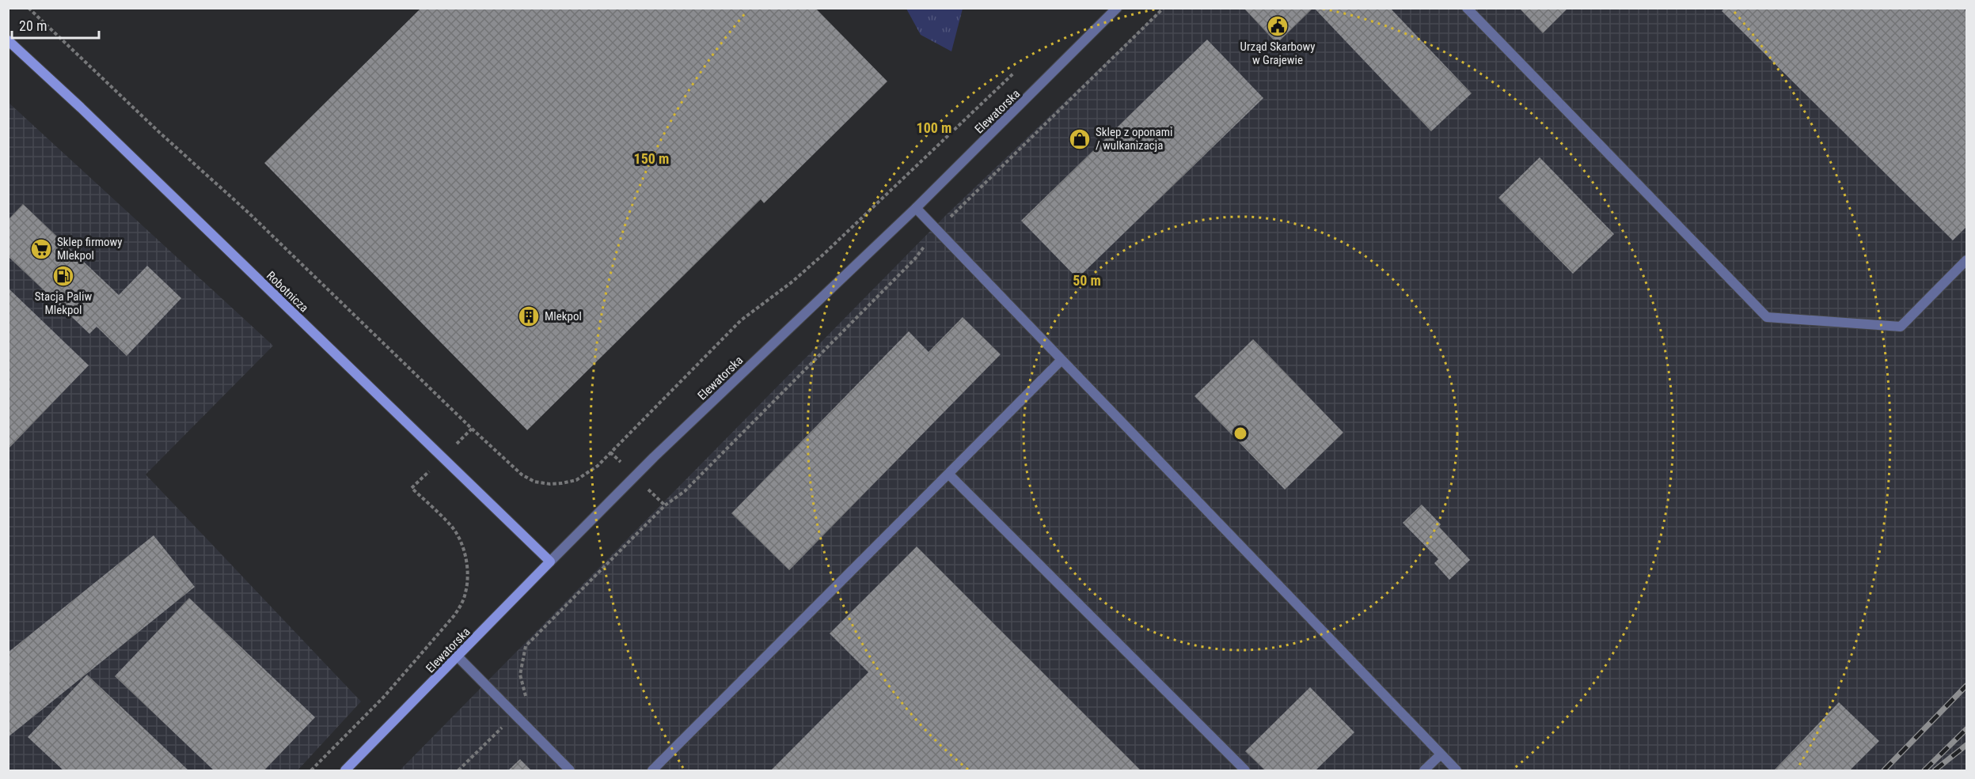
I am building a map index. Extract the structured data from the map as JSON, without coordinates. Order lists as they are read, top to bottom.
{
  "streets": {
    "street": ["Elewatorska", "Robotnicza"]
  },
  "crossings": [
    ["Elewatorska", "Robotnicza"]
  ],
  "places": {
    "public building": ["Urząd Skarbowy w Grajewie"],
    "shop": ["Sklep z oponami / wulkanizacja"],
    "supermarket": ["Sklep firmowy Mlekpol"],
    "fuel station": ["Stacja Paliw Mlekpol"],
    "building": ["Mlekpol"]
  },
  "scale_bar": "20 m",
  "rings": ["100 m", "150 m", "50 m"]
}
